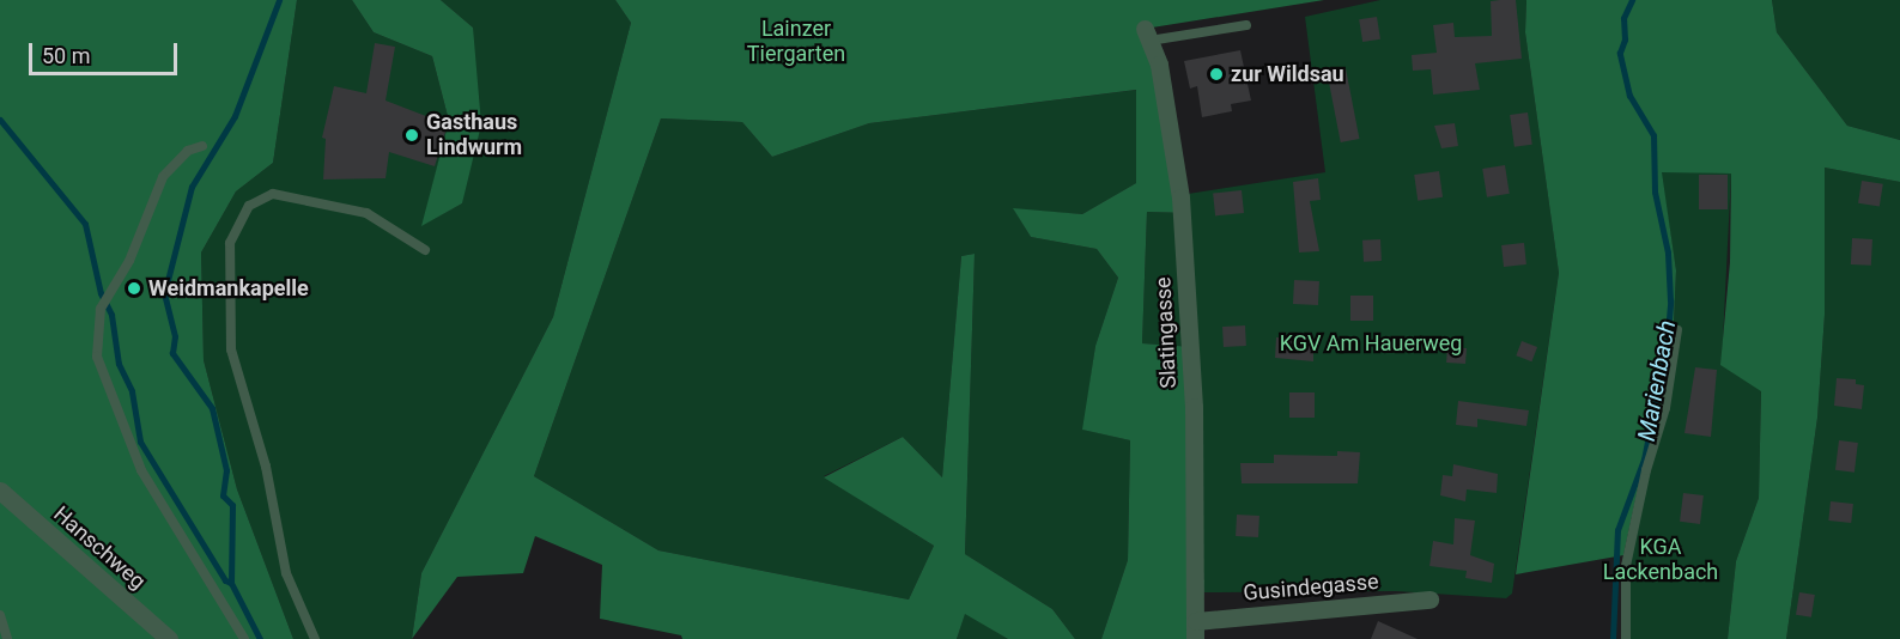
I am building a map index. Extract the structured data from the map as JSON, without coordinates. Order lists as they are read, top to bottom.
{
  "streets": {
    "street": ["Slatingasse", "Hanschweg", "Gusindegasse"]
  },
  "crossings": [
    ["Slatingasse", "Gusindegasse"]
  ],
  "water": ["Marienbach"],
  "parks": ["Lainzer Tiergarten", "KGV Am Hauerweg", "KGA Lackenbach"],
  "places": ["zur Wildsau", "Gasthaus Lindwurm", "Weidmankapelle"],
  "scale_bar": "50 m"
}
